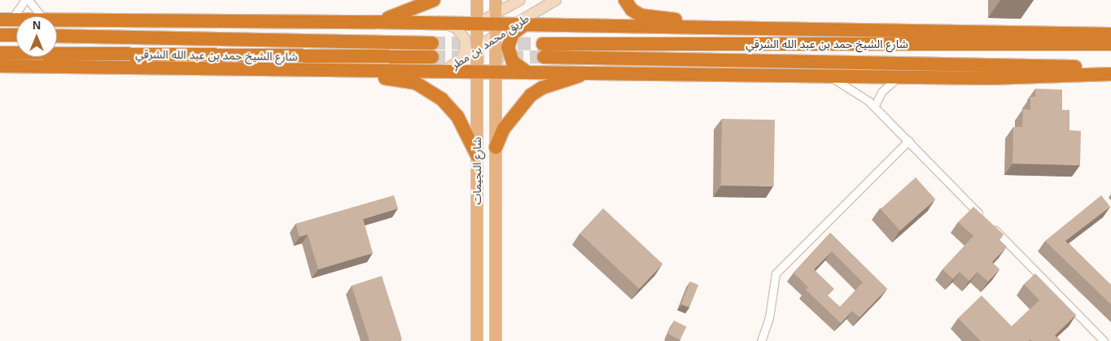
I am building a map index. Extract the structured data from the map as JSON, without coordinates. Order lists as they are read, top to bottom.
{
  "streets": {
    "highway": ["شارع الشيخ حمد بن عبد الله الشرقي"],
    "main road": ["شارع النجيمات"],
    "street": ["طريق محمد بن مطر"]
  },
  "crossings": [
    ["طريق محمد بن مطر", "شارع النجيمات"]
  ],
  "north": "top"
}
